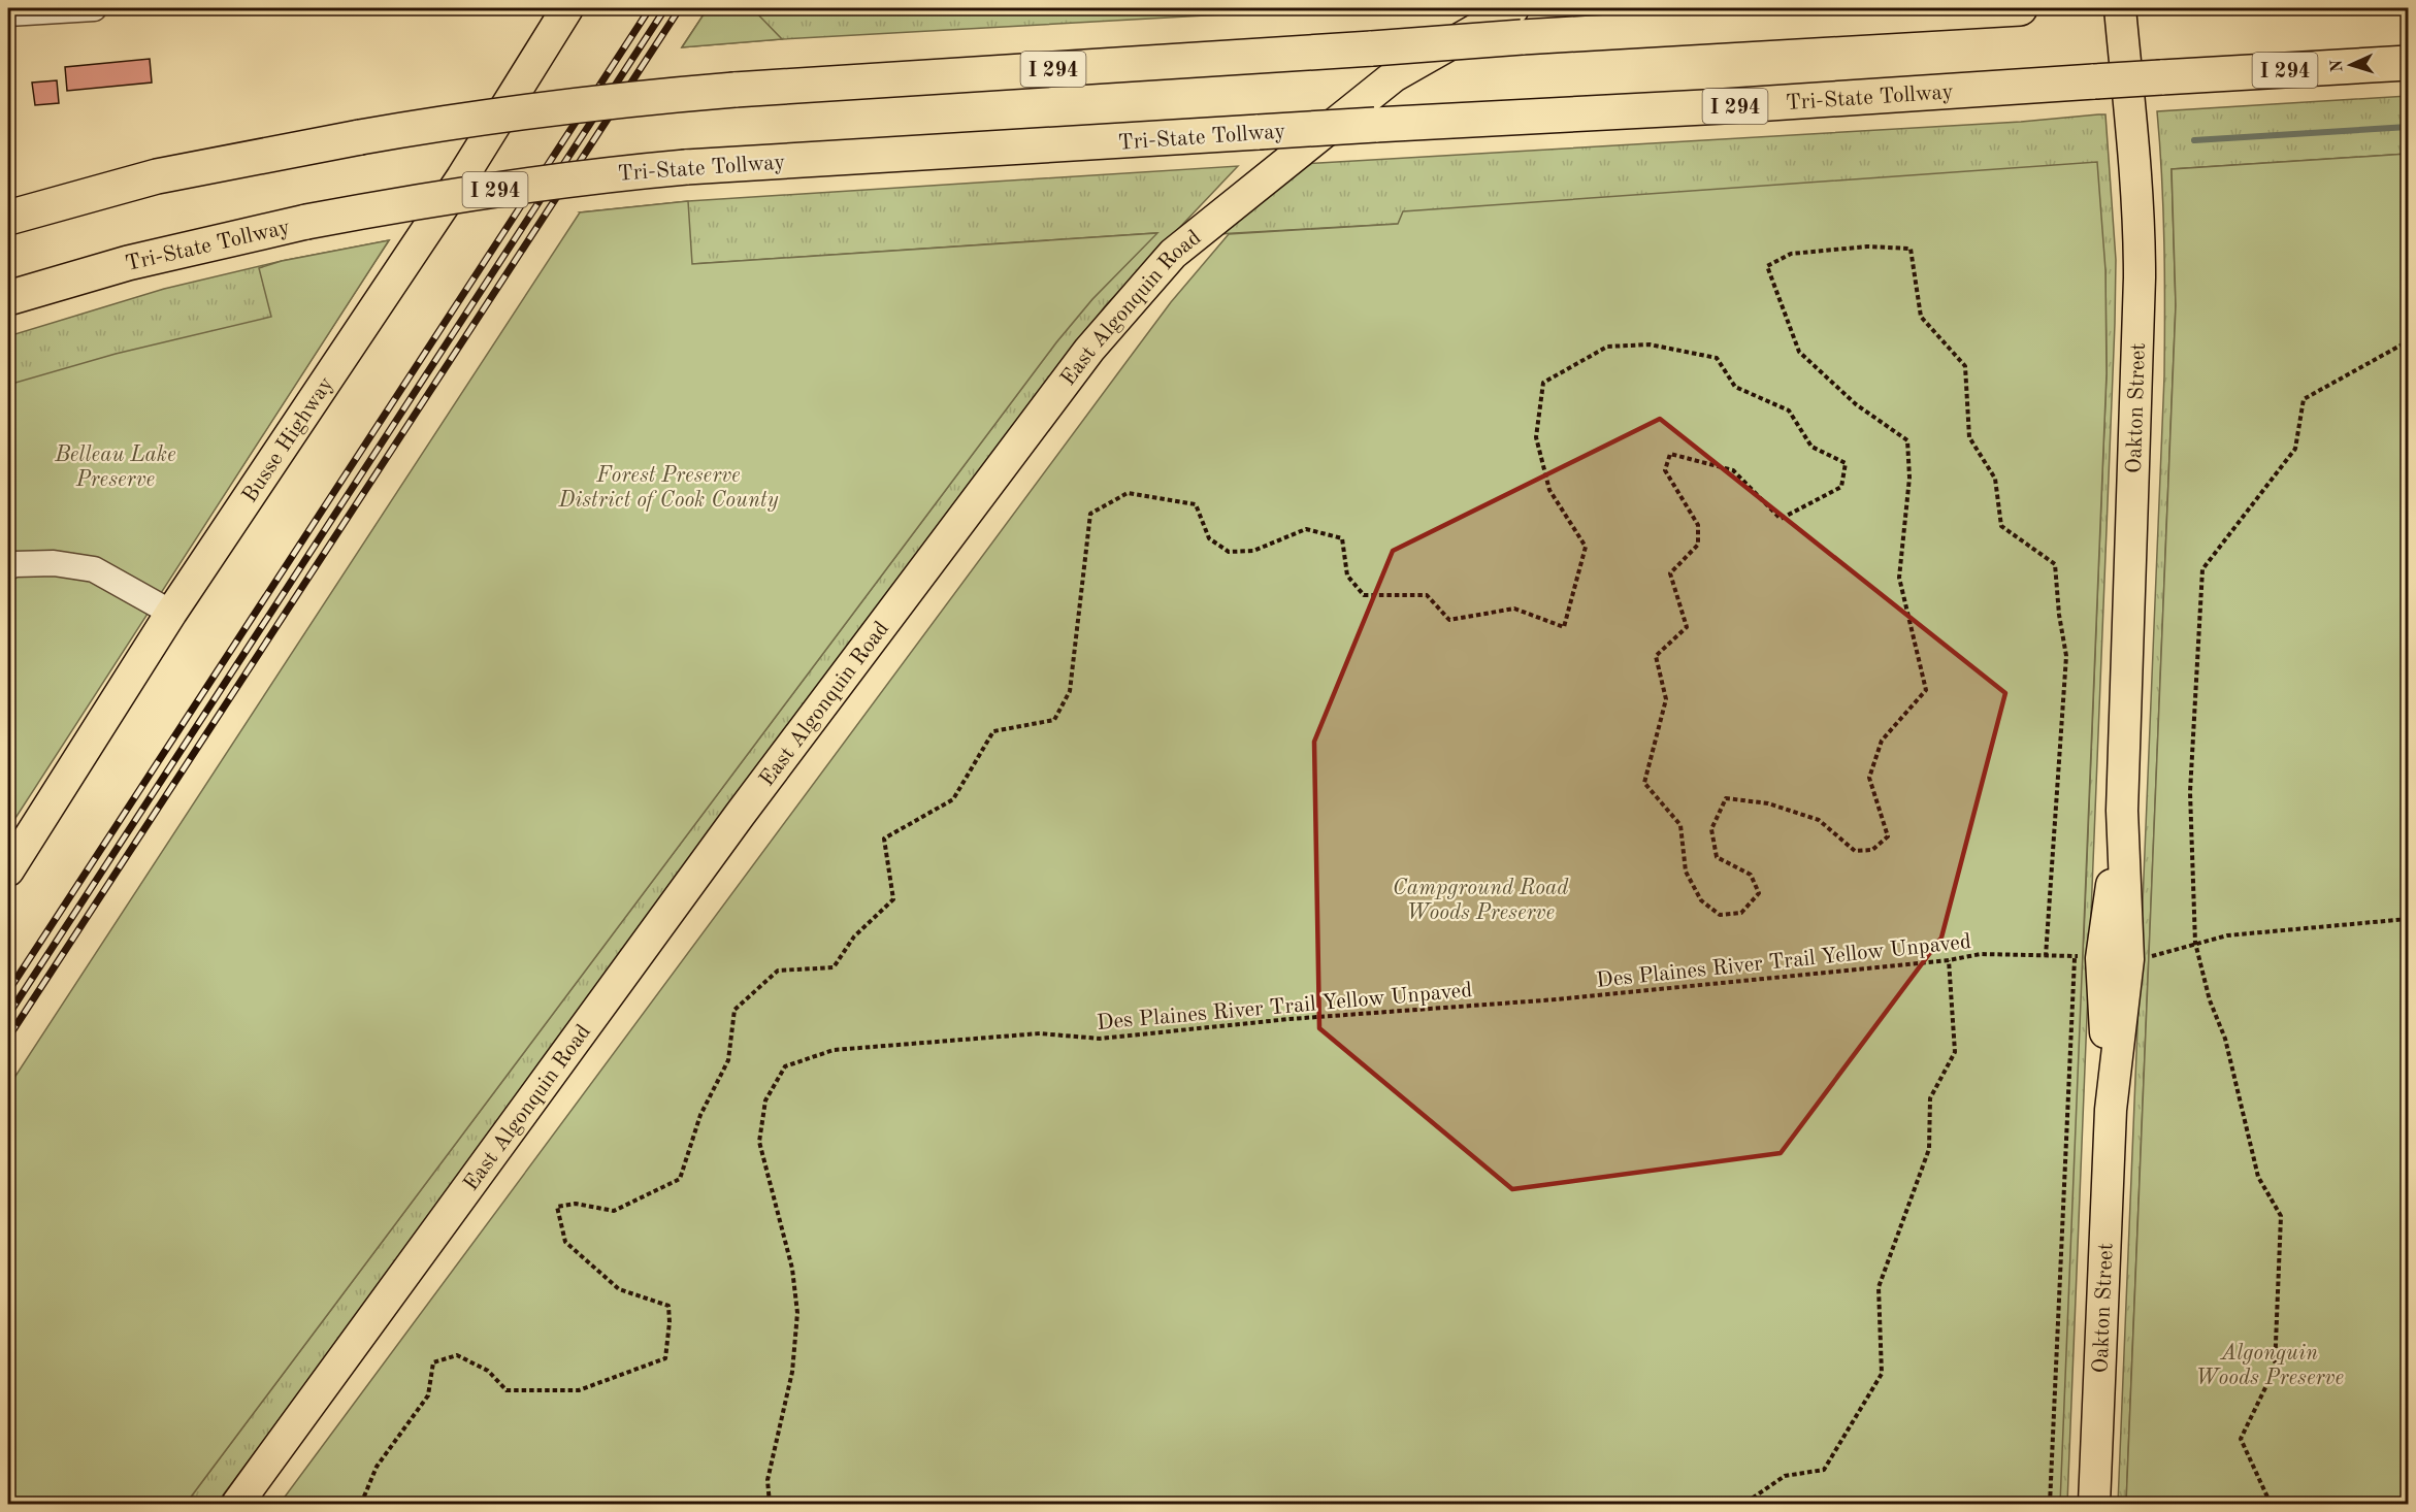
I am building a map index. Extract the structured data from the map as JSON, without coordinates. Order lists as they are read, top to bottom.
{
  "streets": {
    "highway": ["I 294", "Tri-State Tollway"],
    "main road": ["East Algonquin Road", "Oakton Street", "Busse Highway"],
    "path": ["Des Plaines River Trail Yellow Unpaved"]
  },
  "crossings": [
    ["I 294", "East Algonquin Road"]
  ],
  "parks": [
    "Belleau Lake Preserve",
    "Forest Preserve District of Cook County",
    "Campground Road Woods Preserve",
    "Algonquin Woods Preserve"
  ],
  "north": "left"
}
